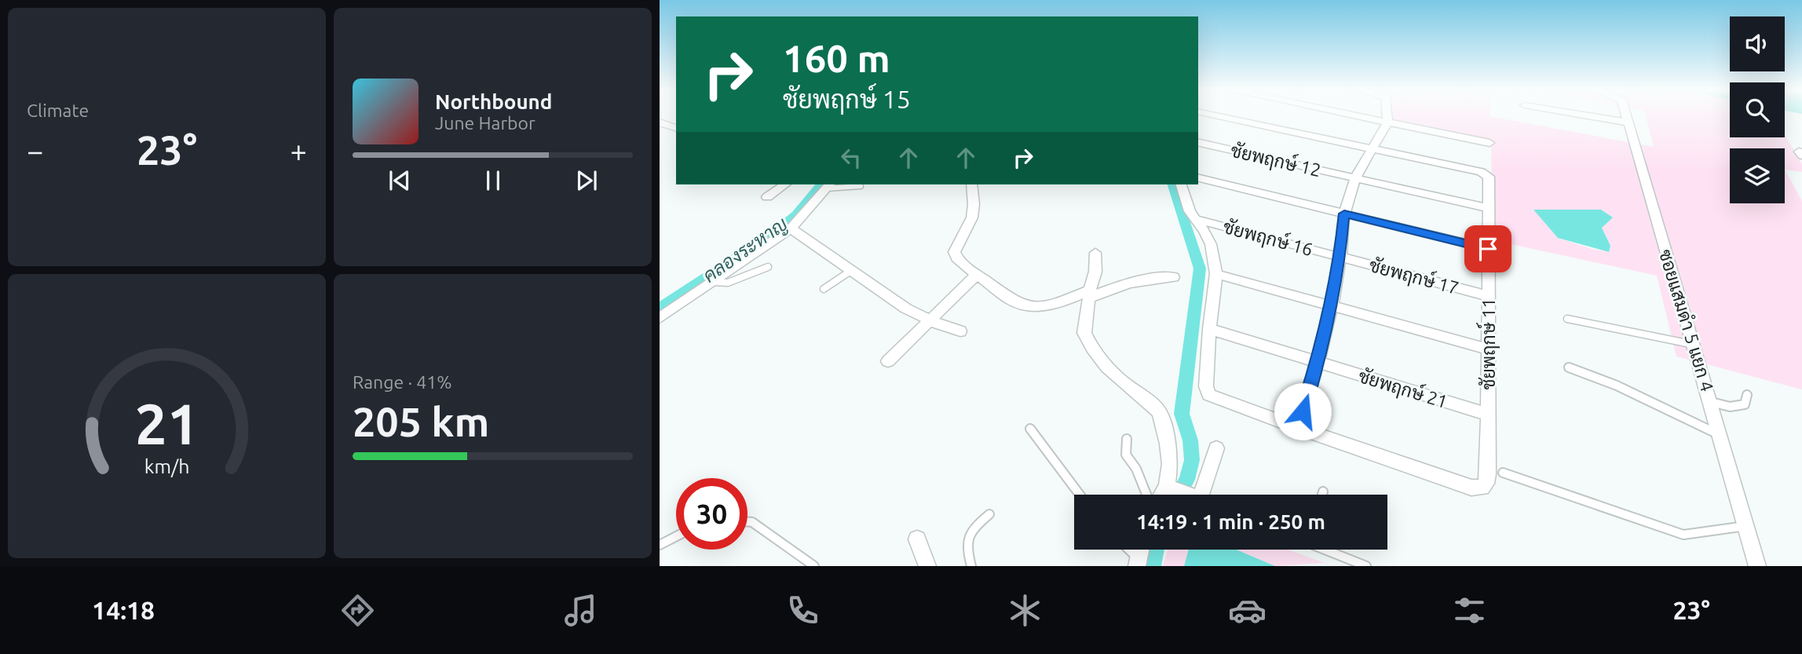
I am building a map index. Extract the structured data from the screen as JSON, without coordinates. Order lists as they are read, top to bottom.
{
  "streets": {
    "street": [
      "ชัยพฤกษ์ 12",
      "ชัยพฤกษ์ 16",
      "ชัยพฤกษ์ 17",
      "ซอยแสมดำ 5 แยก 4",
      "ชัยพฤกษ์ 11",
      "ชัยพฤกษ์ 21"
    ]
  },
  "crossings": [
    ["ชัยพฤกษ์ 12", "ชัยพฤกษ์ 11"],
    ["ชัยพฤกษ์ 16", "ชัยพฤกษ์ 17"],
    ["ชัยพฤกษ์ 17", "ชัยพฤกษ์ 11"],
    ["ชัยพฤกษ์ 11", "ชัยพฤกษ์ 21"]
  ],
  "water": ["คลองระหาญ"],
  "page": {
    "tile": [
      "Climate",
      ["Range · 41%", "205 km"]
    ],
    "turn": ["160 m", "ชัยพฤกษ์ 15"],
    "song": ["Northbound", "June Harbor"],
    "heat": ["−", "23°", "+"],
    "limit": "30",
    "trip": "14:19 · 1 min · 250 m",
    "tabs": ["14:18", "23°"],
    "gauge": ["21", "km/h"]
  }
}
